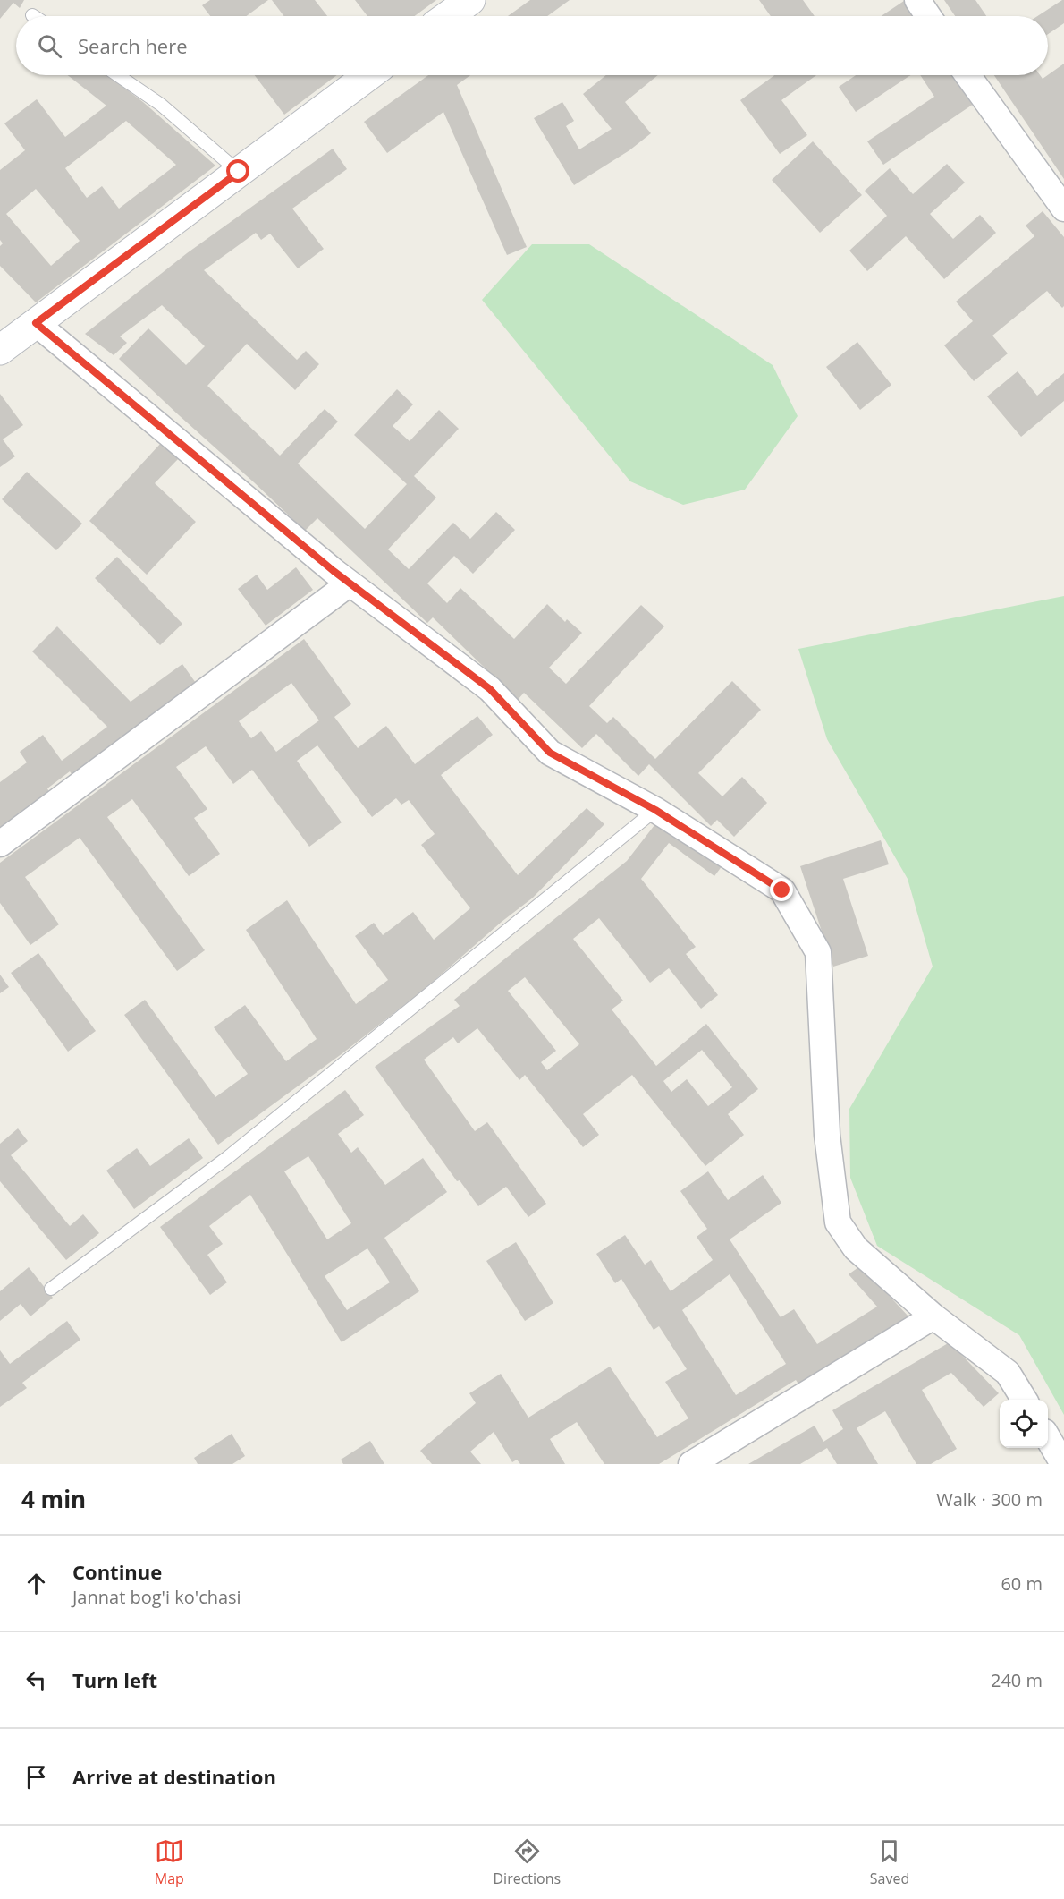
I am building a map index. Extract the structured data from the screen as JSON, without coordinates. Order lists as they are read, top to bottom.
{
  "page": {
    "search": "Search here",
    "heading": ["4 min", "Walk · 300 m"],
    "list": [
      ["Continue", "Jannat bog'i ko'chasi", "60 m"],
      ["Turn left", "240 m"],
      "Arrive at destination"
    ],
    "nav": ["Map", "Directions", "Saved"]
  }
}
